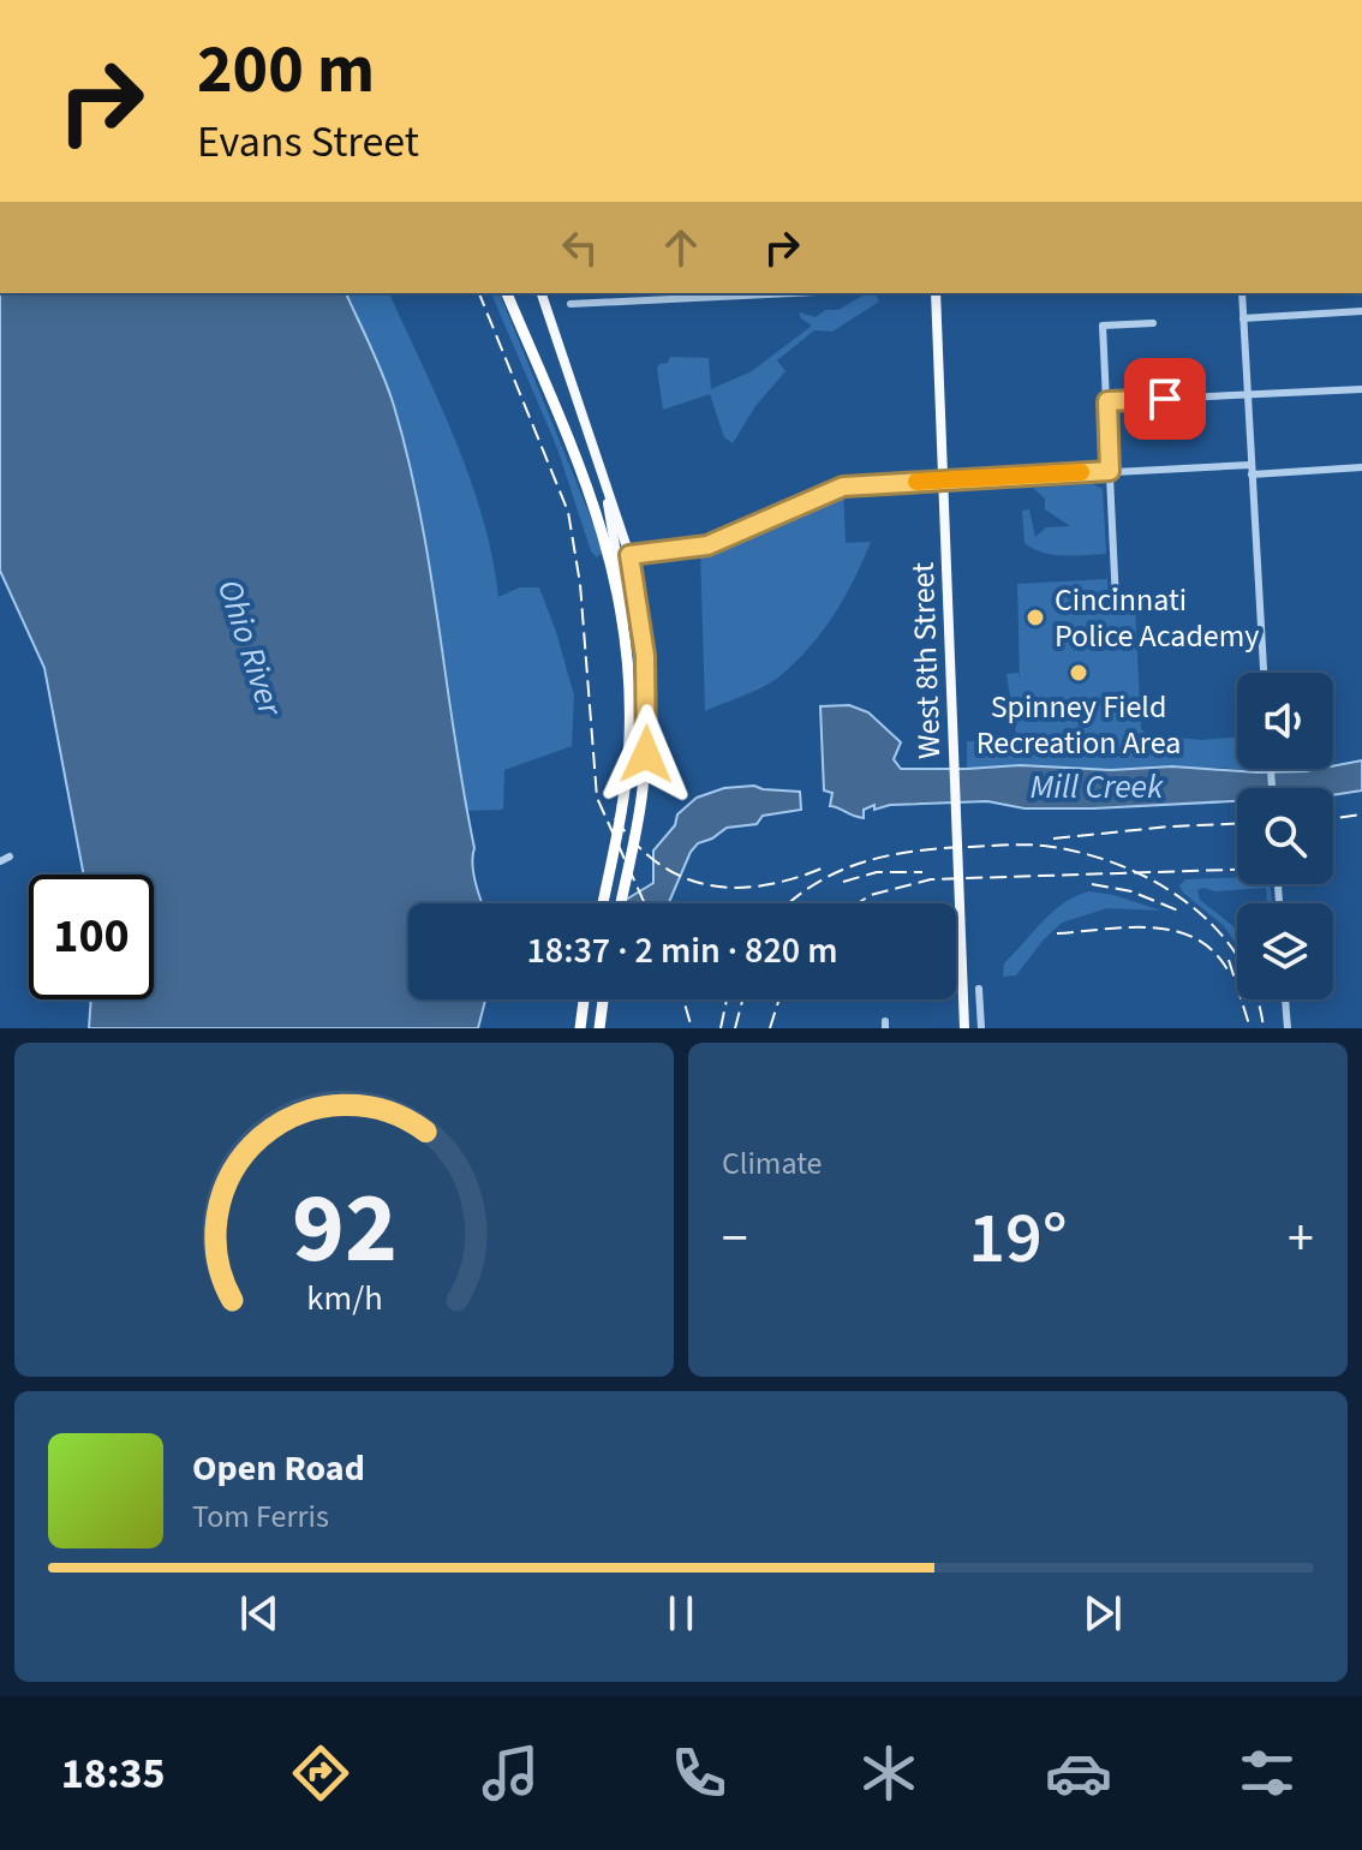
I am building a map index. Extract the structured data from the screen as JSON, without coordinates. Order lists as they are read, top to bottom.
{
  "streets": {
    "main road": ["West 8th Street"]
  },
  "water": ["Ohio River", "Mill Creek"],
  "places": ["Cincinnati Police Academy", "Spinney Field Recreation Area"],
  "page": {
    "turn": ["200 m", "Evans Street"],
    "limit": "100",
    "trip": "18:37 · 2 min · 820 m",
    "tile": "Climate",
    "heat": ["−", "19°", "+"],
    "song": ["Open Road", "Tom Ferris"],
    "tabs": "18:35",
    "gauge": ["92", "km/h"]
  }
}
